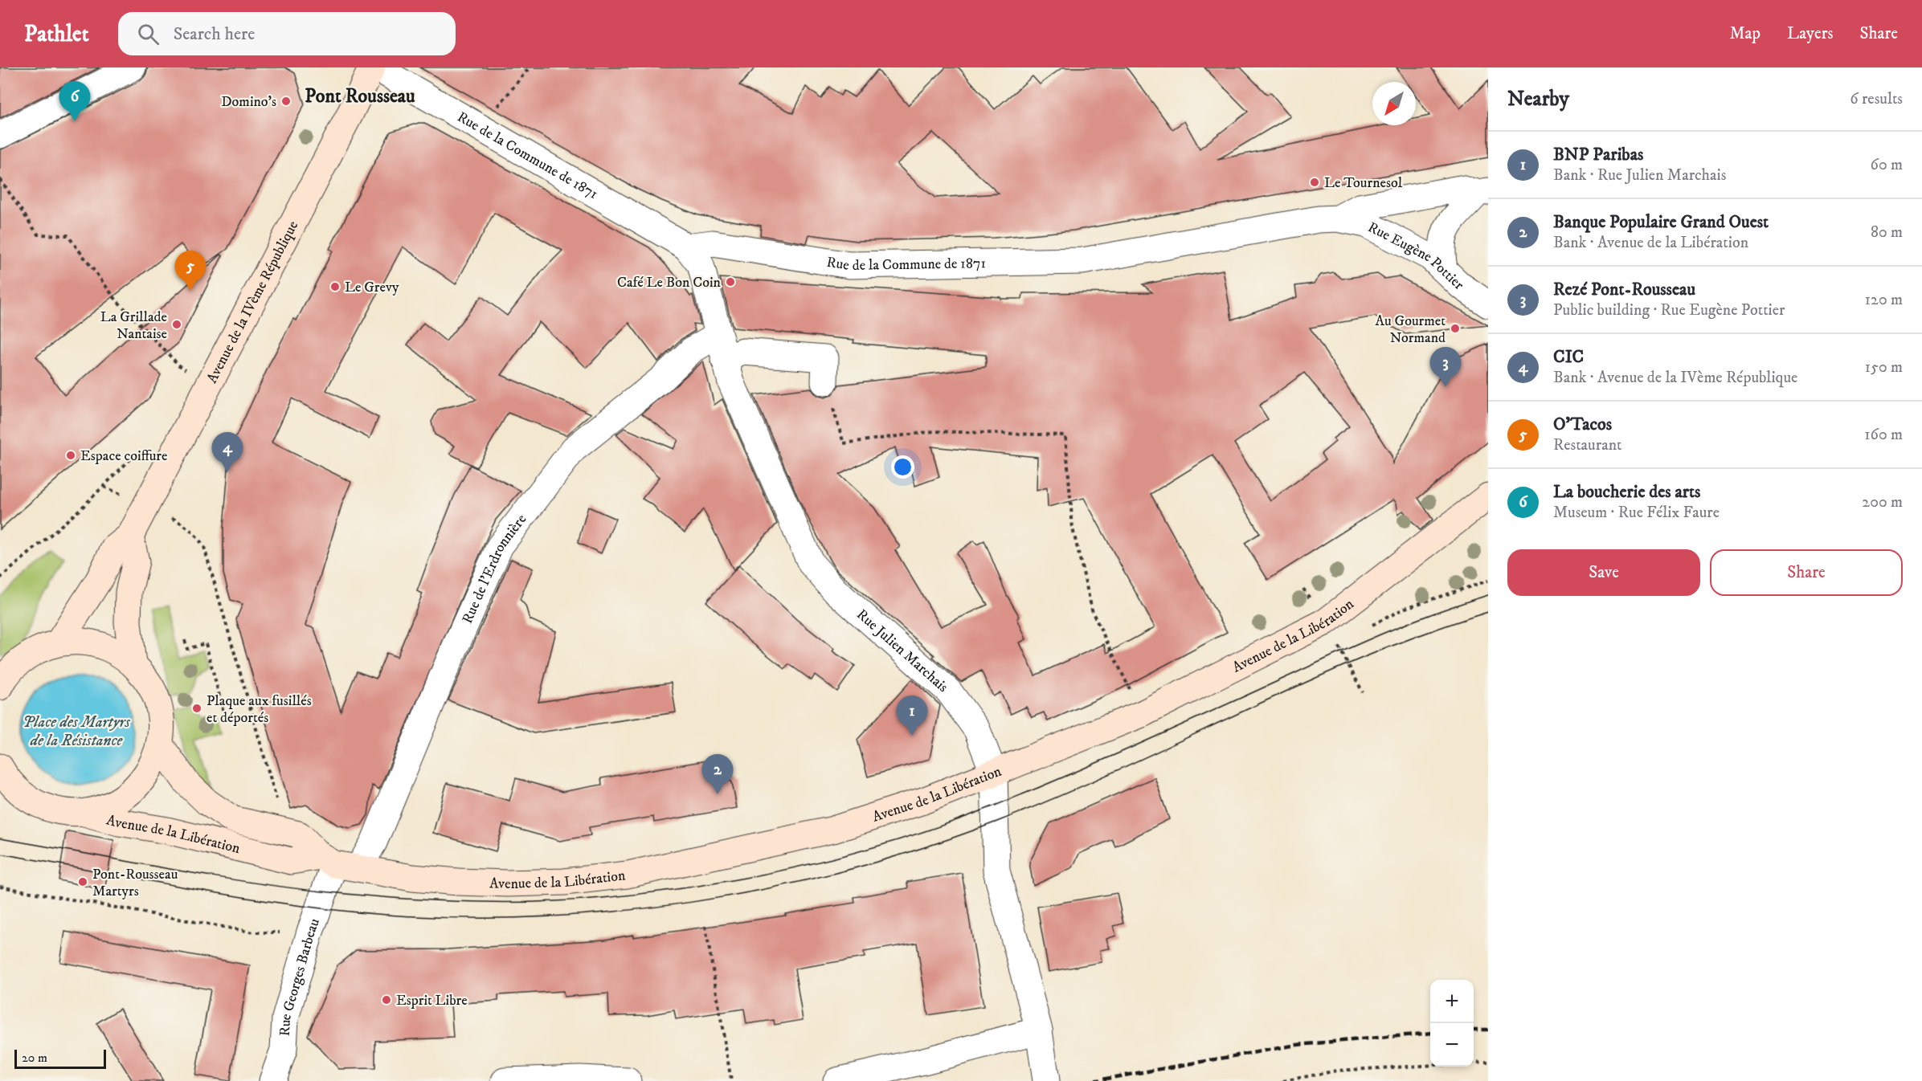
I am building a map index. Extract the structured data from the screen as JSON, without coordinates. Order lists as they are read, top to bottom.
{
  "streets": {
    "street": [
      "Rue de la Commune de 1871",
      "Rue Eugène Pottier",
      "Avenue de la IVème République",
      "Rue de l'Erdronnière",
      "Avenue de la Libération",
      "Rue Julien Marchais",
      "Rue Georges Barbeau"
    ]
  },
  "crossings": [
    ["Rue de la Commune de 1871", "Rue Eugène Pottier"],
    ["Rue de la Commune de 1871", "Rue Julien Marchais"],
    ["Rue de l'Erdronnière", "Avenue de la Libération"],
    ["Rue de l'Erdronnière", "Rue Julien Marchais"],
    ["Rue de l'Erdronnière", "Rue Georges Barbeau"],
    ["Avenue de la Libération", "Rue Julien Marchais"],
    ["Avenue de la Libération", "Rue Georges Barbeau"]
  ],
  "districts": ["Pont Rousseau"],
  "water": ["Place des Martyrs de la Résistance"],
  "places": [
    "Domino's",
    "Le Tournesol",
    "Café Le Bon Coin",
    "Le Grevy",
    "La Grillade Nantaise",
    "Au Gourmet Normand",
    "Espace coiffure",
    "Plaque aux fusillés et déportés",
    "Pont-Rousseau Martyrs",
    "Esprit Libre"
  ],
  "scale_bar": "20 m",
  "north": "bottom left",
  "page": {
    "header": "Pathlet",
    "search": "Search here",
    "nav": ["Map", "Layers", "Share"],
    "heading": ["Nearby", "6 results"],
    "pins": [
      "6",
      "5",
      "3",
      "4",
      "1",
      "2"
    ],
    "list": [
      {
        "mark": "1",
        "name": "BNP Paribas",
        "note": "Bank · Rue Julien Marchais",
        "value": "60 m"
      },
      {
        "mark": "2",
        "name": "Banque Populaire Grand Ouest",
        "note": "Bank · Avenue de la Libération",
        "value": "80 m"
      },
      {
        "mark": "3",
        "name": "Rezé Pont-Rousseau",
        "note": "Public building · Rue Eugène Pottier",
        "value": "120 m"
      },
      {
        "mark": "4",
        "name": "CIC",
        "note": "Bank · Avenue de la IVème République",
        "value": "150 m"
      },
      {
        "mark": "5",
        "name": "O'Tacos",
        "note": "Restaurant",
        "value": "160 m"
      },
      {
        "mark": "6",
        "name": "La boucherie des arts",
        "note": "Museum · Rue Félix Faure",
        "value": "200 m"
      }
    ],
    "buttons": ["Save", "Share"],
    "map_buttons": ["+", "−"],
    "scale": "20 m"
  }
}
